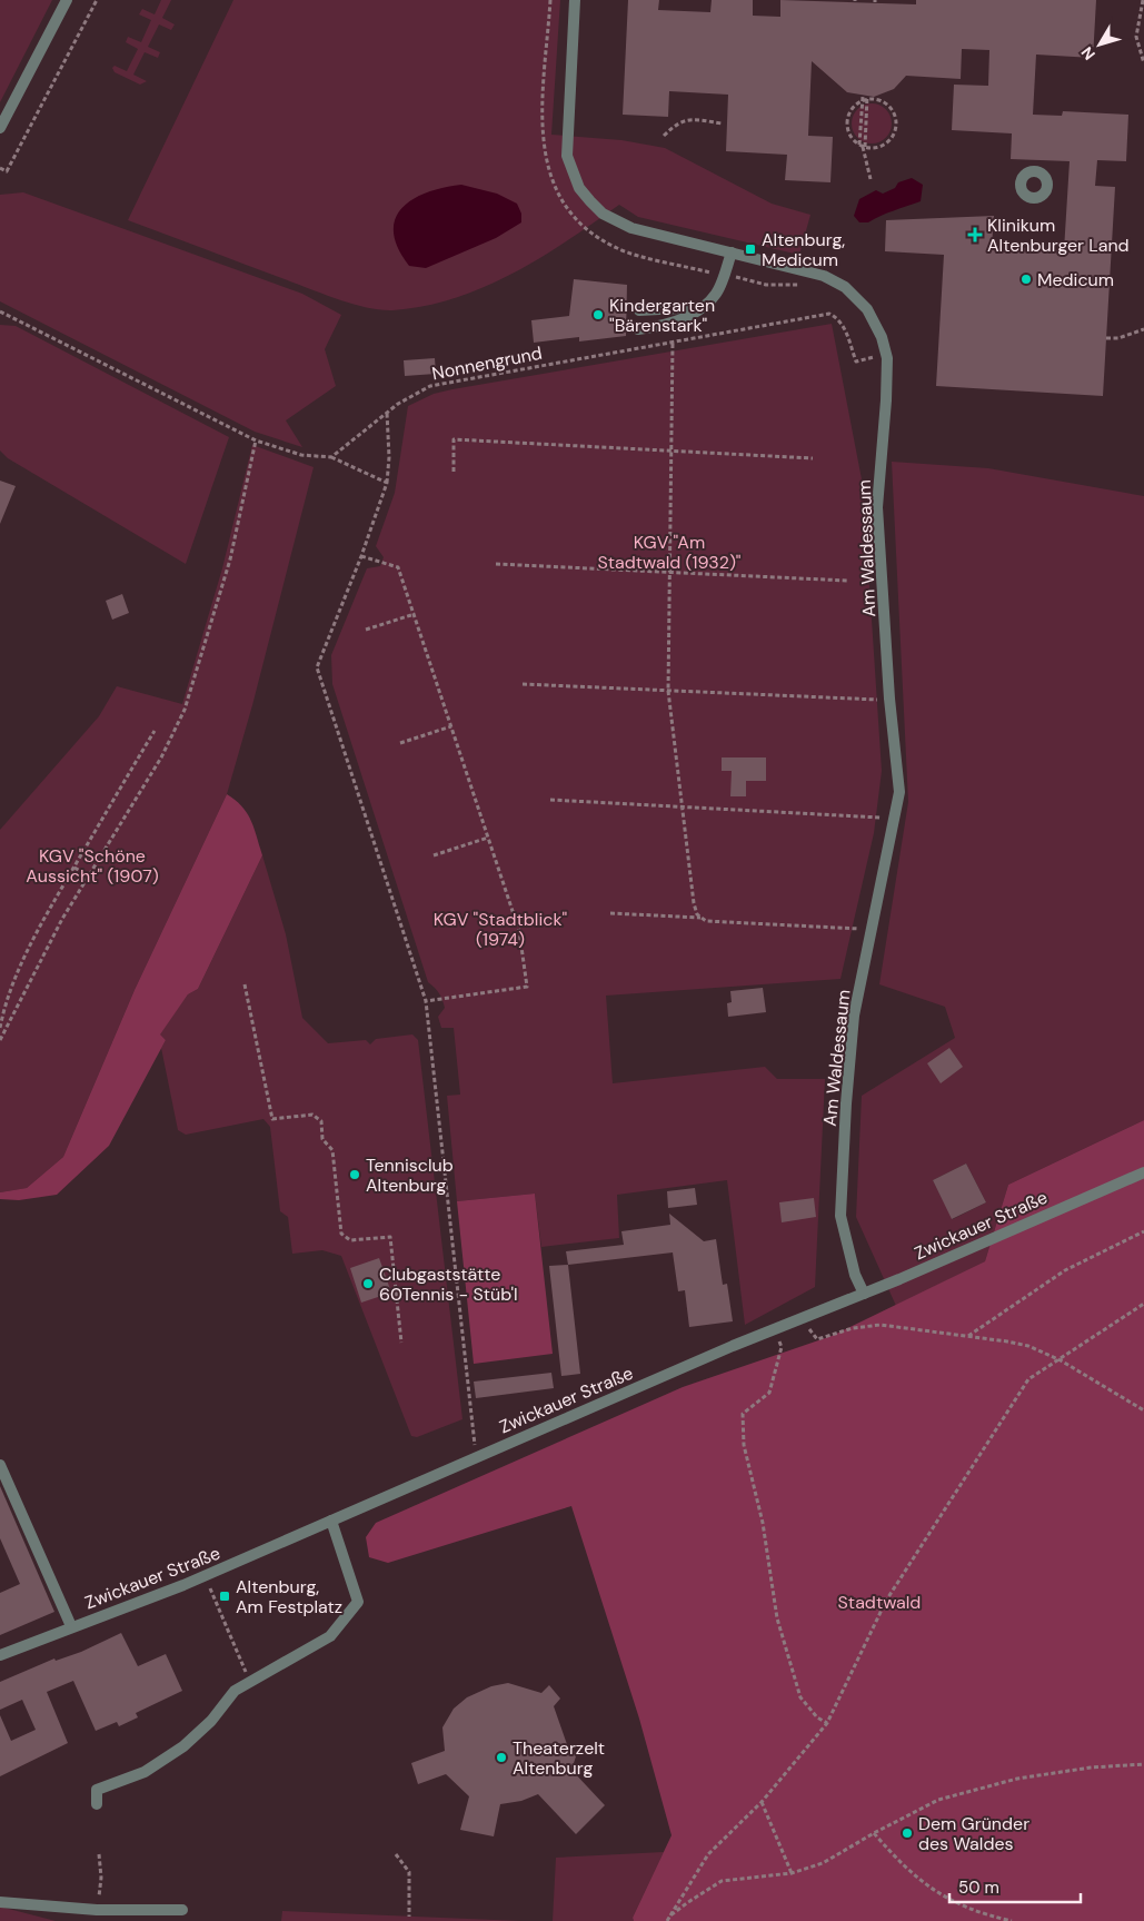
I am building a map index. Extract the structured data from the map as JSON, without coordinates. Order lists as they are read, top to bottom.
{
  "streets": {
    "street": ["Am Waldessaum", "Zwickauer Straße"],
    "path": ["Nonnengrund"]
  },
  "crossings": [
    ["Am Waldessaum", "Zwickauer Straße"]
  ],
  "parks": [
    "KGV \"Am Stadtwald (1932)\"",
    "KGV \"Schöne Aussicht\" (1907)",
    "KGV \"Stadtblick\" (1974)",
    "Stadtwald"
  ],
  "places": {
    "health": ["Klinikum Altenburger Land"],
    "transit": ["Altenburg, Medicum", "Altenburg, Am Festplatz"],
    "other": [
      "Medicum",
      "Kindergarten \"Bärenstark\"",
      "Tennisclub Altenburg",
      "Clubgaststätte 60Tennis - Stüb'l",
      "Theaterzelt Altenburg",
      "Dem Gründer des Waldes"
    ]
  },
  "scale_bar": "50 m",
  "north": "bottom left"
}
